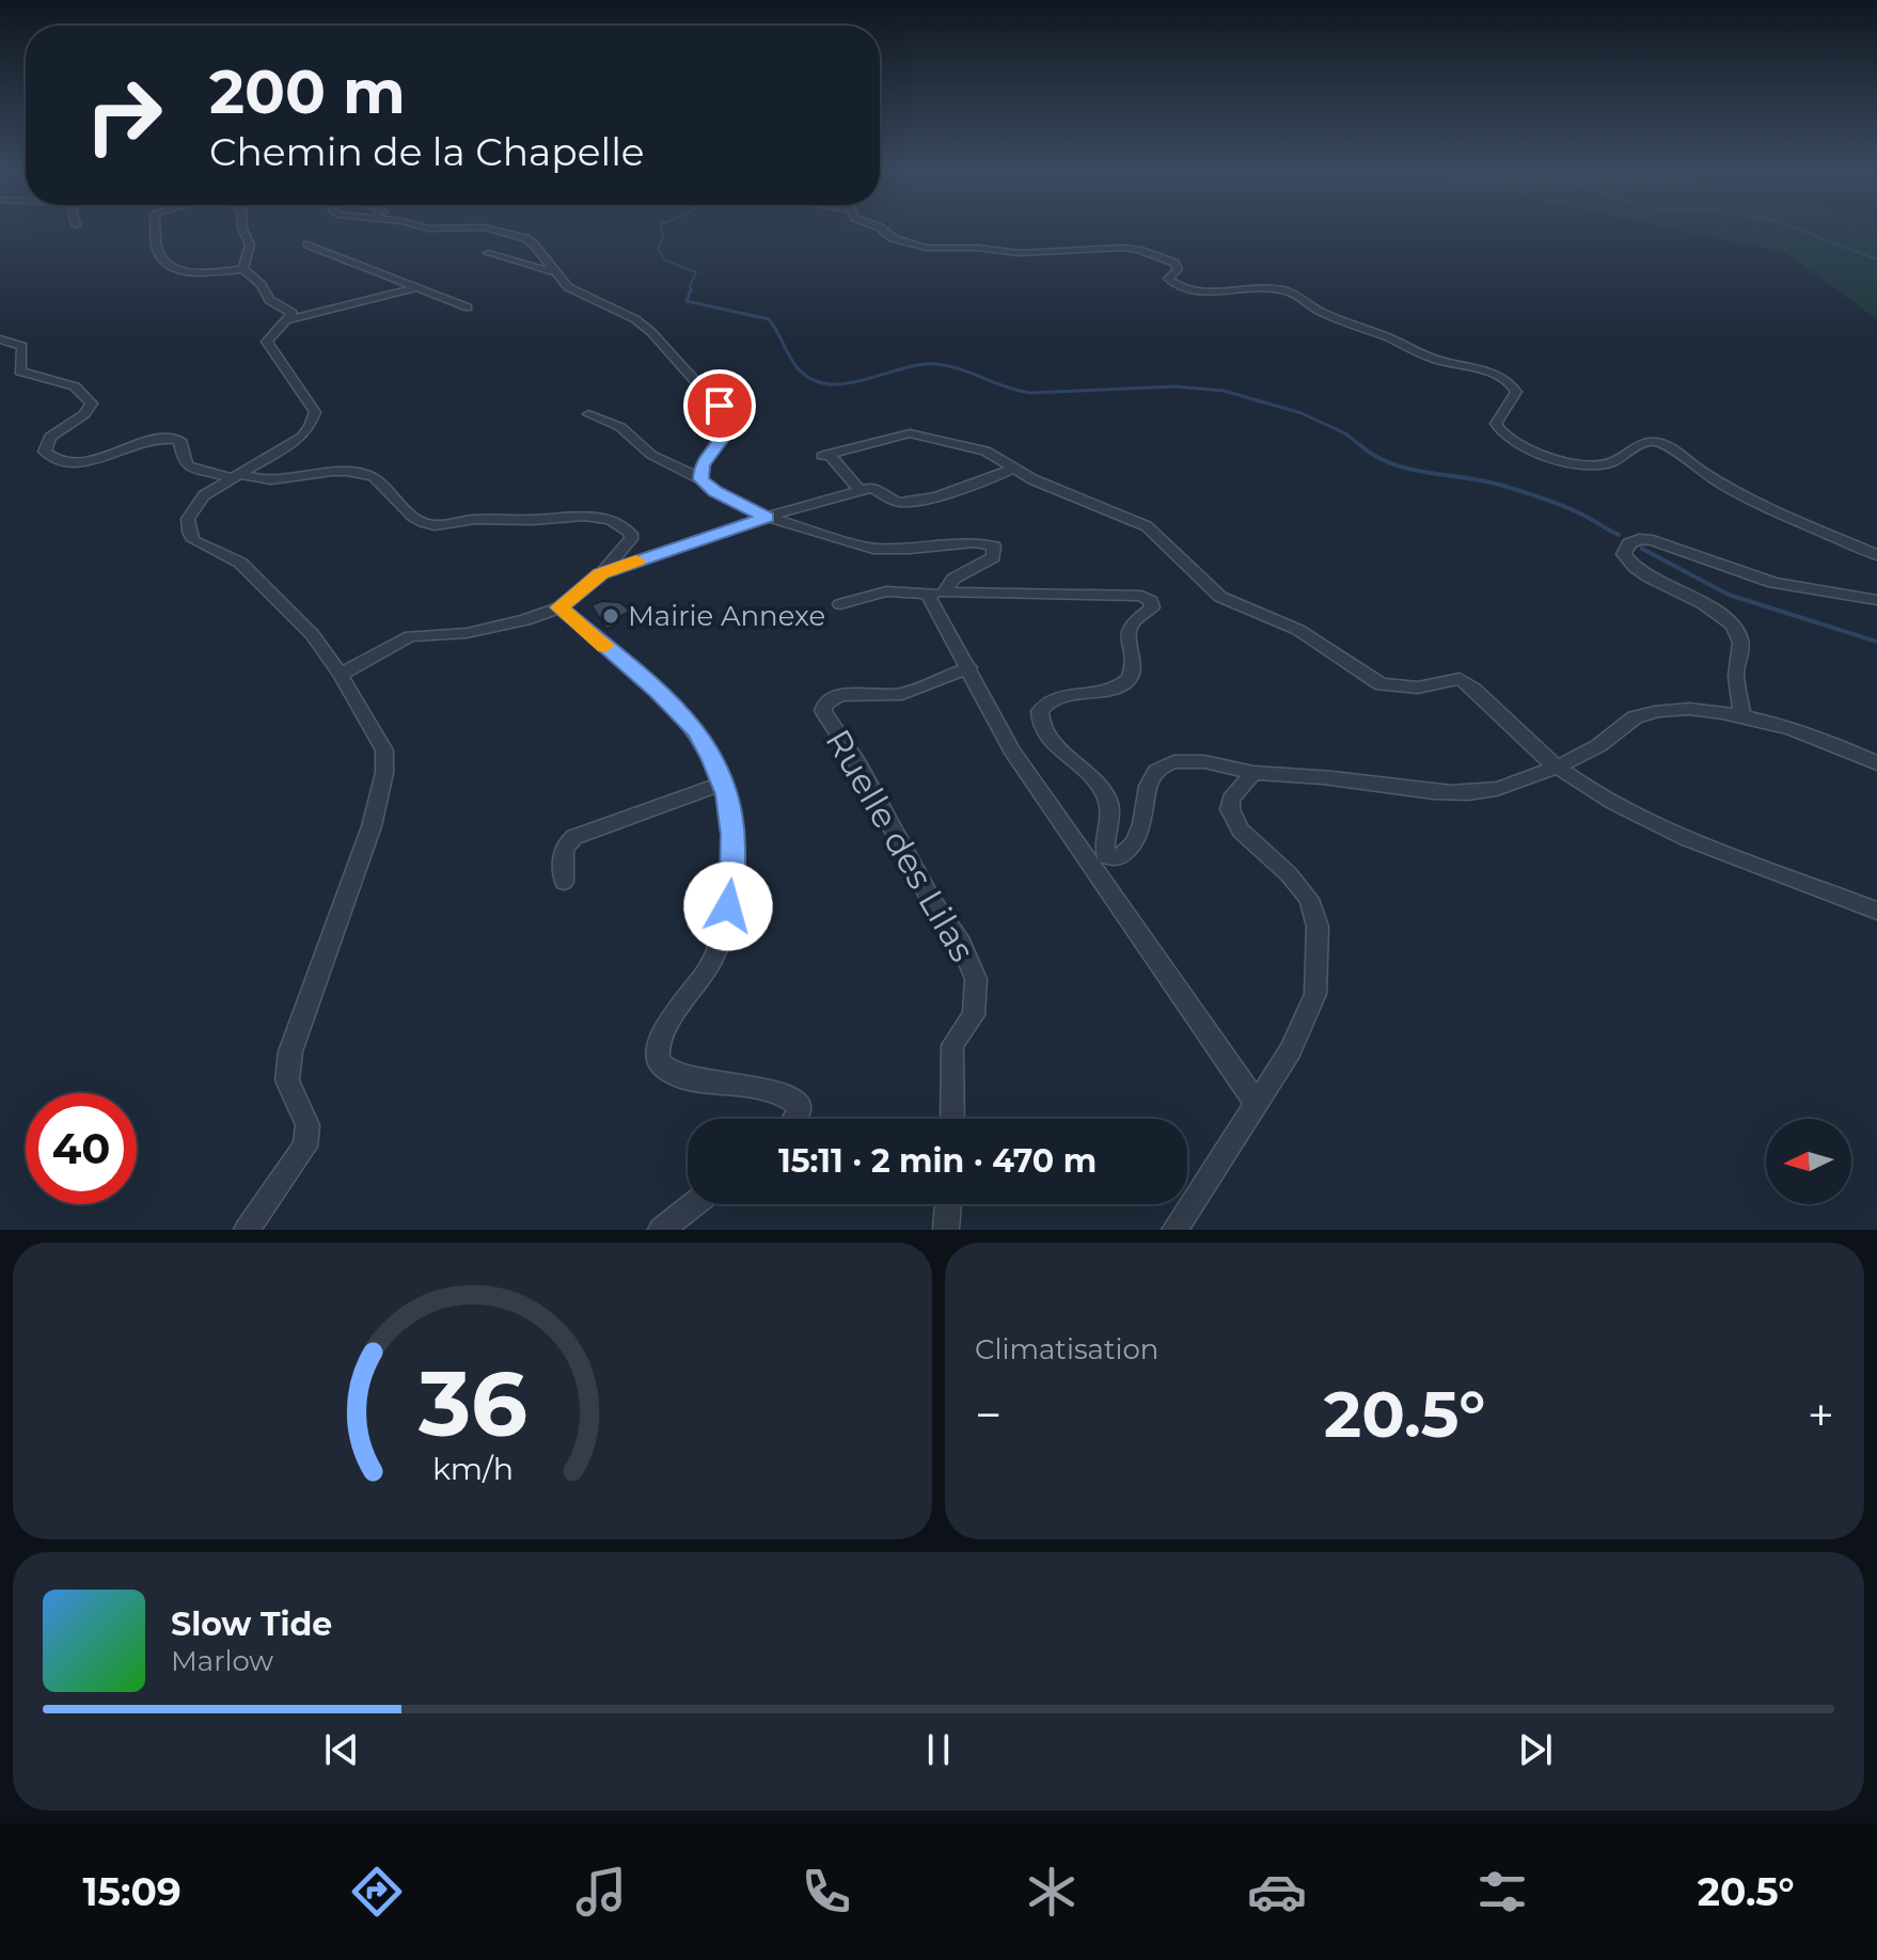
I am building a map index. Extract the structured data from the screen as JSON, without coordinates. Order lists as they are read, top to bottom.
{
  "streets": {
    "street": ["Ruelle des Lilas"]
  },
  "places": ["Mairie Annexe"],
  "north": "left",
  "page": {
    "turn": ["200 m", "Chemin de la Chapelle"],
    "limit": "40",
    "trip": "15:11 · 2 min · 470 m",
    "tile": "Climatisation",
    "heat": ["−", "20.5°", "+"],
    "song": ["Slow Tide", "Marlow"],
    "tabs": ["15:09", "20.5°"],
    "gauge": ["36", "km/h"]
  }
}
